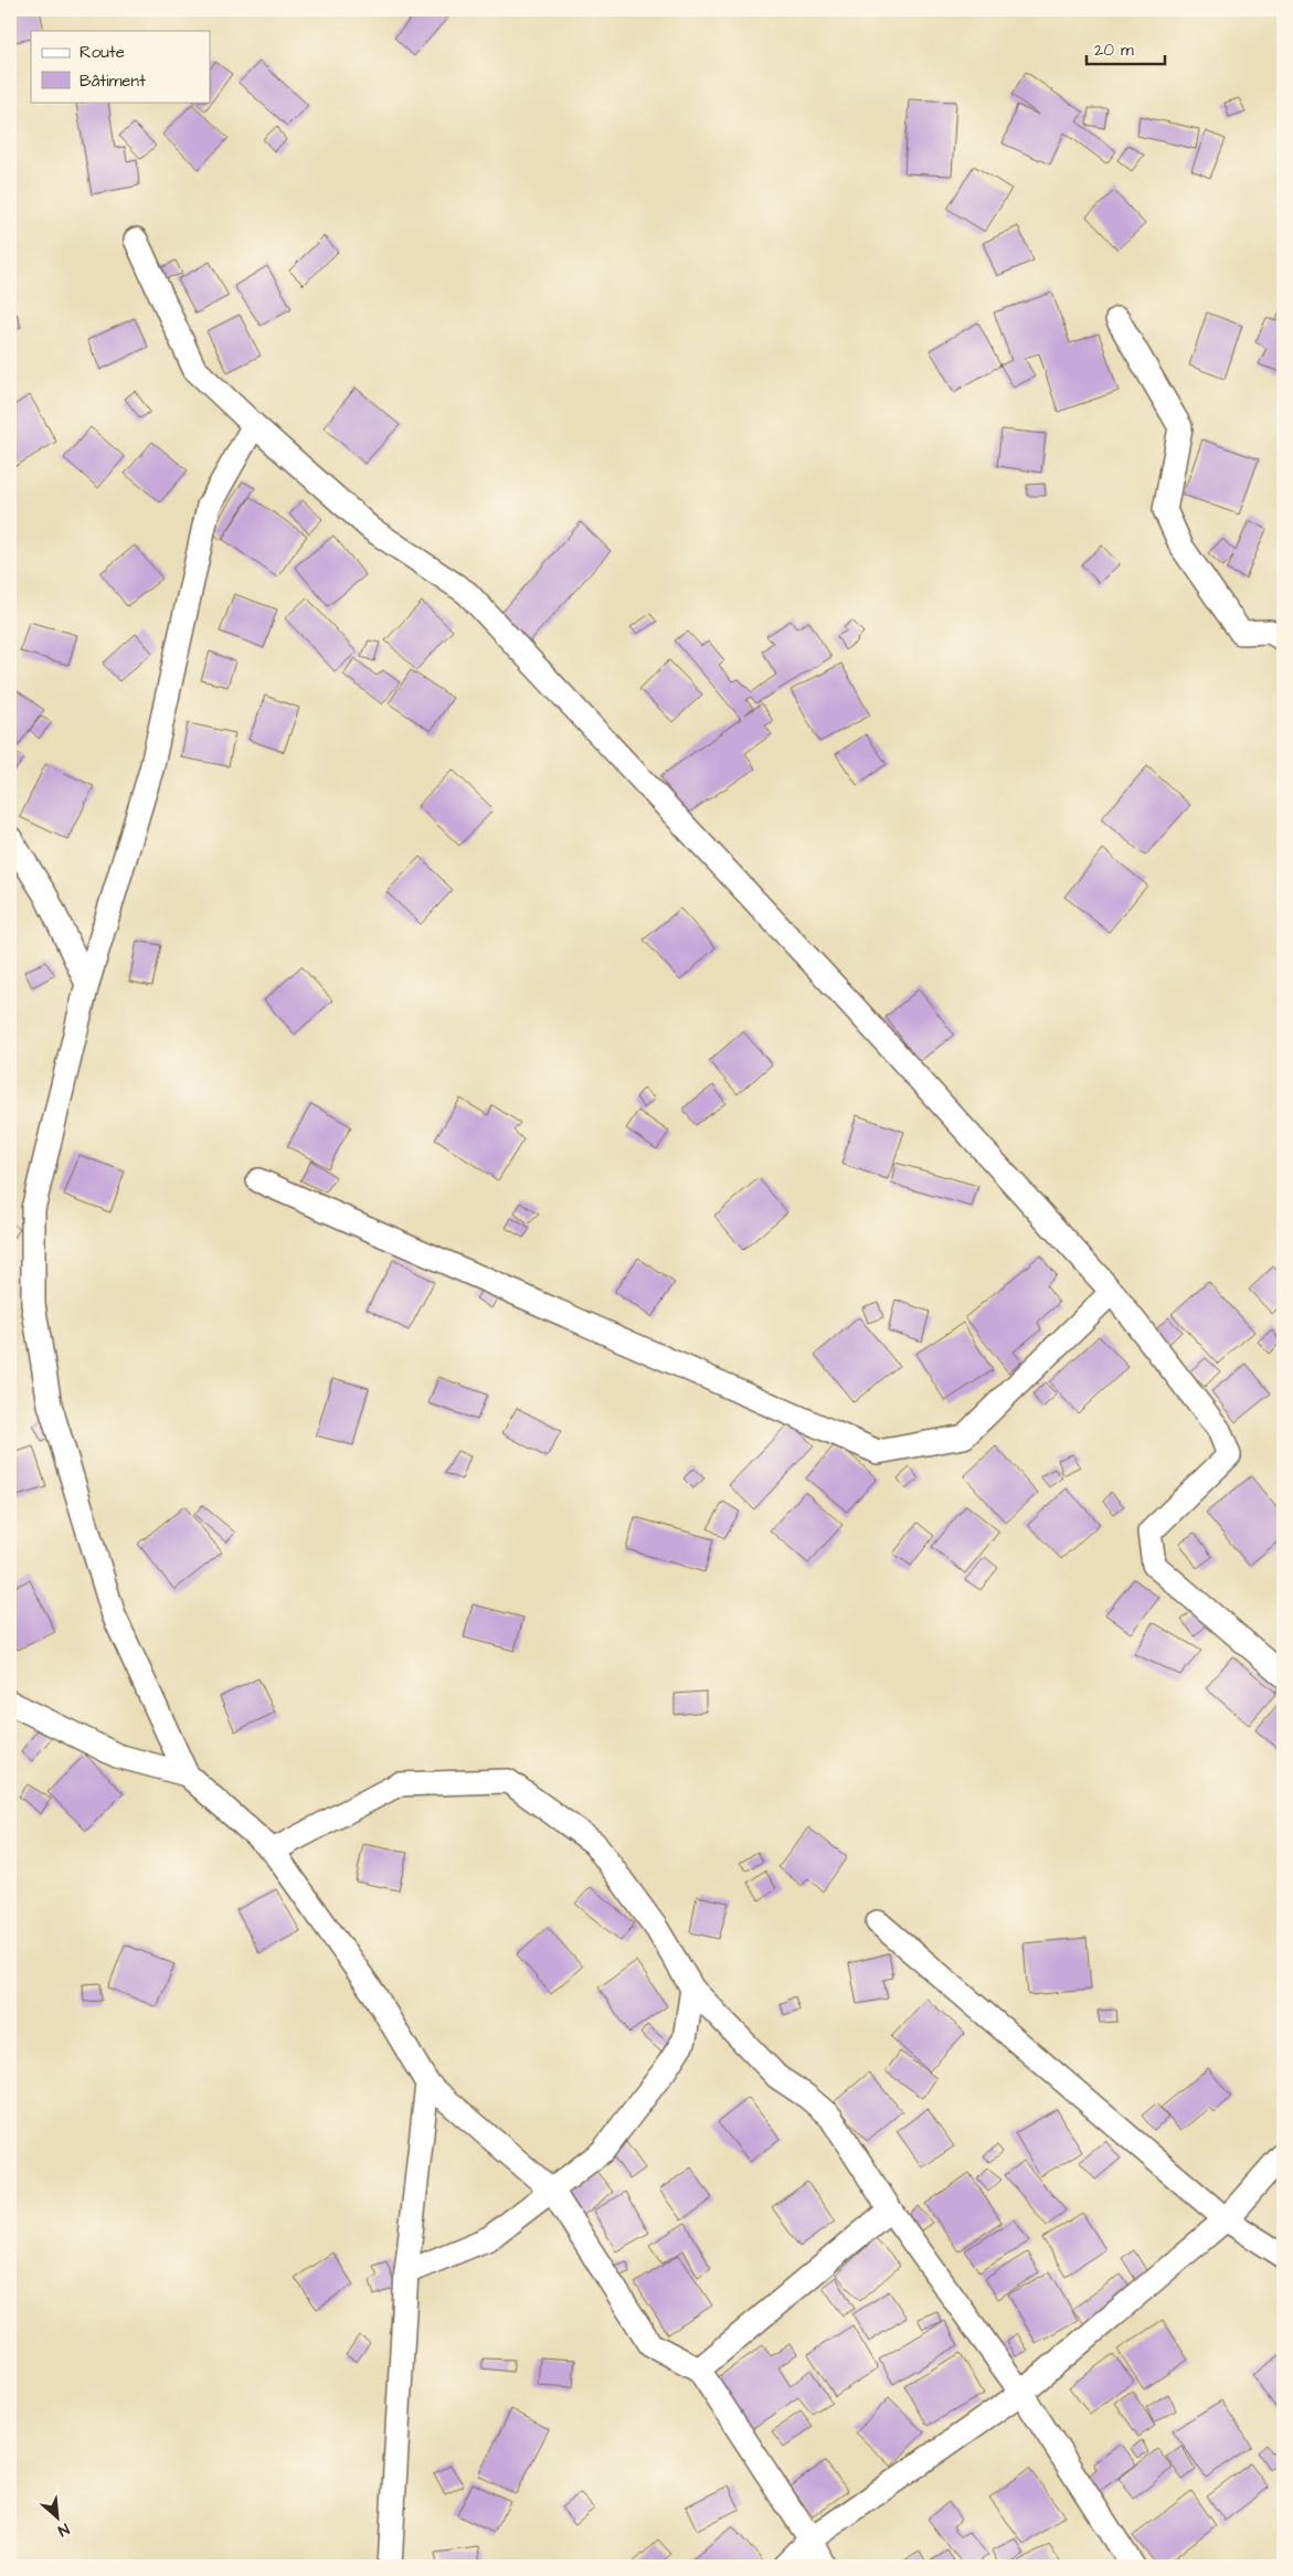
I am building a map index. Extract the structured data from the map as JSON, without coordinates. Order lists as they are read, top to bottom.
{
  "legend": ["Route", "Bâtiment"],
  "scale_bar": "20 m",
  "north": "bottom right"
}
